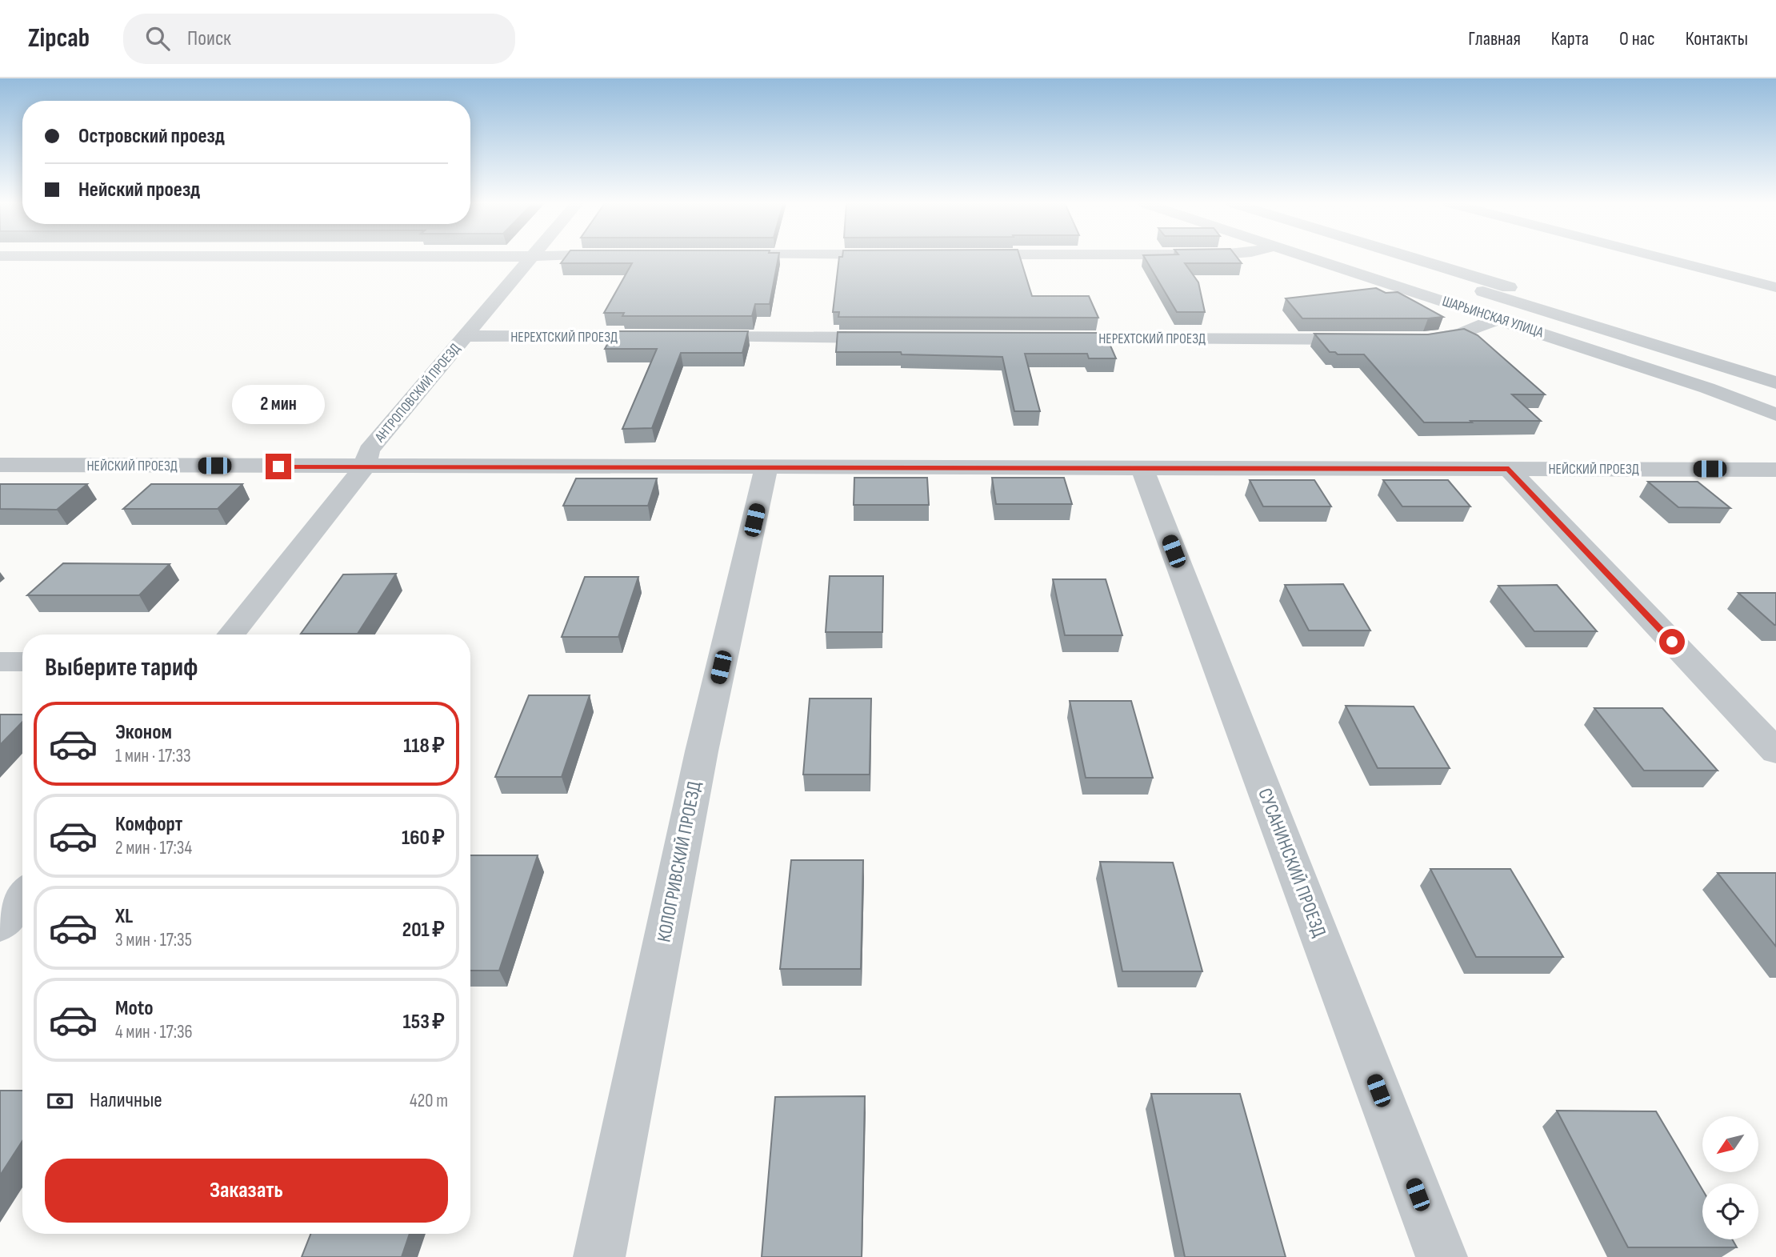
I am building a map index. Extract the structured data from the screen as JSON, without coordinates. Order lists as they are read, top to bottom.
{
  "streets": {
    "street": [
      "ШАРЬИНСКАЯ УЛИЦА",
      "НЕРЕХТСКИЙ ПРОЕЗД",
      "АНТРОПОВСКИЙ ПРОЕЗД",
      "НЕЙСКИЙ ПРОЕЗД",
      "КОЛОГРИВСКИЙ ПРОЕЗД",
      "СУСАНИНСКИЙ ПРОЕЗД"
    ]
  },
  "crossings": [
    ["НЕРЕХТСКИЙ ПРОЕЗД", "АНТРОПОВСКИЙ ПРОЕЗД"],
    ["АНТРОПОВСКИЙ ПРОЕЗД", "НЕЙСКИЙ ПРОЕЗД"],
    ["НЕЙСКИЙ ПРОЕЗД", "КОЛОГРИВСКИЙ ПРОЕЗД"],
    ["НЕЙСКИЙ ПРОЕЗД", "СУСАНИНСКИЙ ПРОЕЗД"]
  ],
  "north": "bottom left",
  "page": {
    "header": "Zipcab",
    "search": "Поиск",
    "nav": [
      "Главная",
      "Карта",
      "О нас",
      "Контакты"
    ],
    "banner": ["Островский проезд", "Нейский проезд"],
    "bubble": "2 мин",
    "heading": "Выберите тариф",
    "list": [
      {
        "name": "Эконом",
        "note": "1 мин · 17:33",
        "value": "118 ₽"
      },
      {
        "name": "Комфорт",
        "note": "2 мин · 17:34",
        "value": "160 ₽"
      },
      {
        "name": "XL",
        "note": "3 мин · 17:35",
        "value": "201 ₽"
      },
      {
        "name": "Moto",
        "note": "4 мин · 17:36",
        "value": "153 ₽"
      }
    ],
    "pay": ["Наличные", "420 m"],
    "buttons": "Заказать"
  }
}
